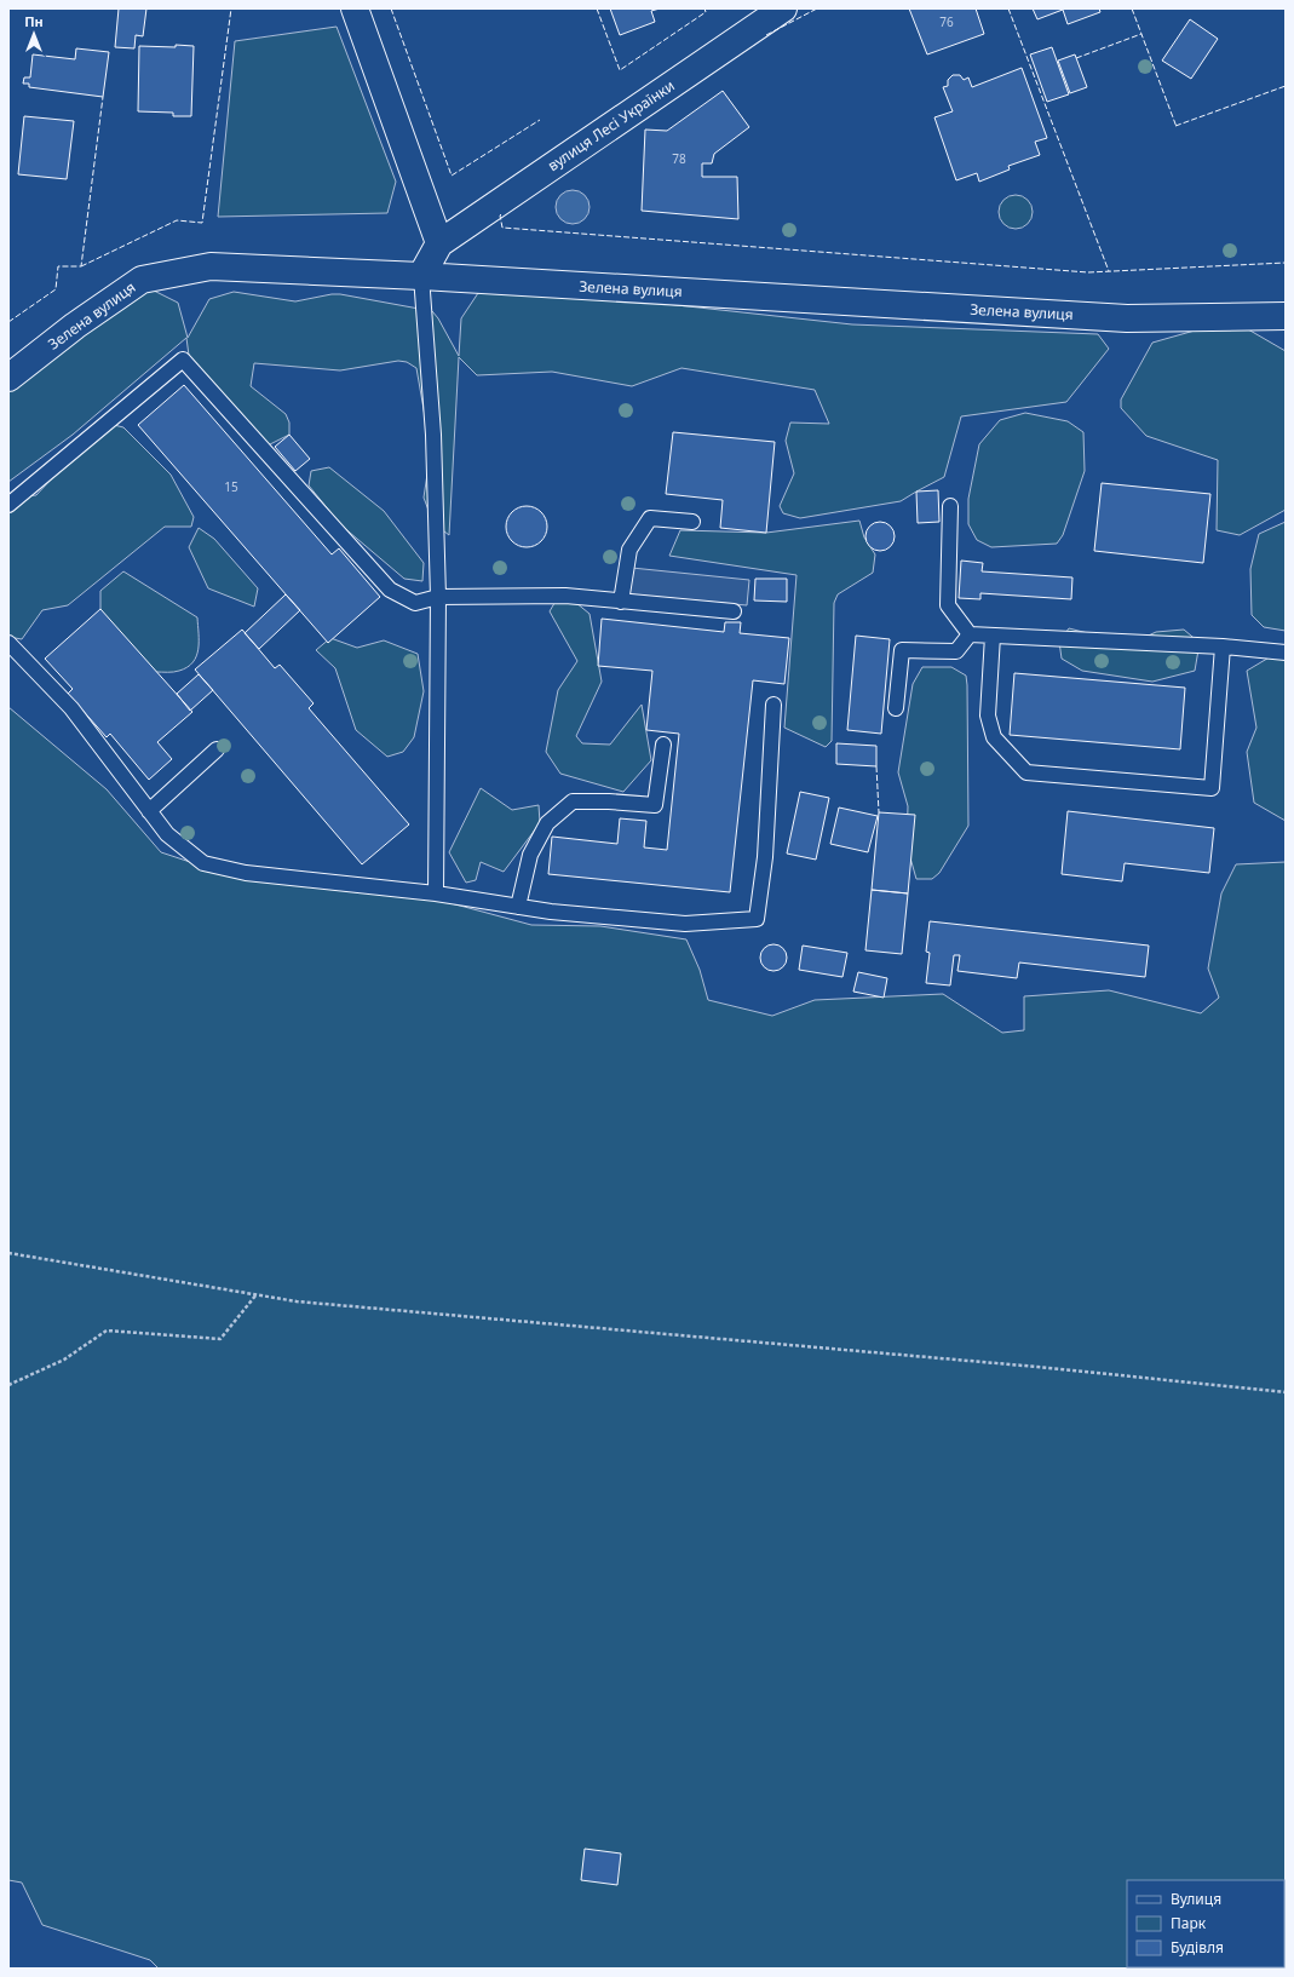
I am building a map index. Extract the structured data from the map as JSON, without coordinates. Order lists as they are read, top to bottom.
{
  "streets": {
    "street": ["вулиця Лесі Українки", "Зелена вулиця"]
  },
  "house_numbers": ["76", "78", "15"],
  "legend": ["Вулиця", "Парк", "Будівля"],
  "north": "top"
}
